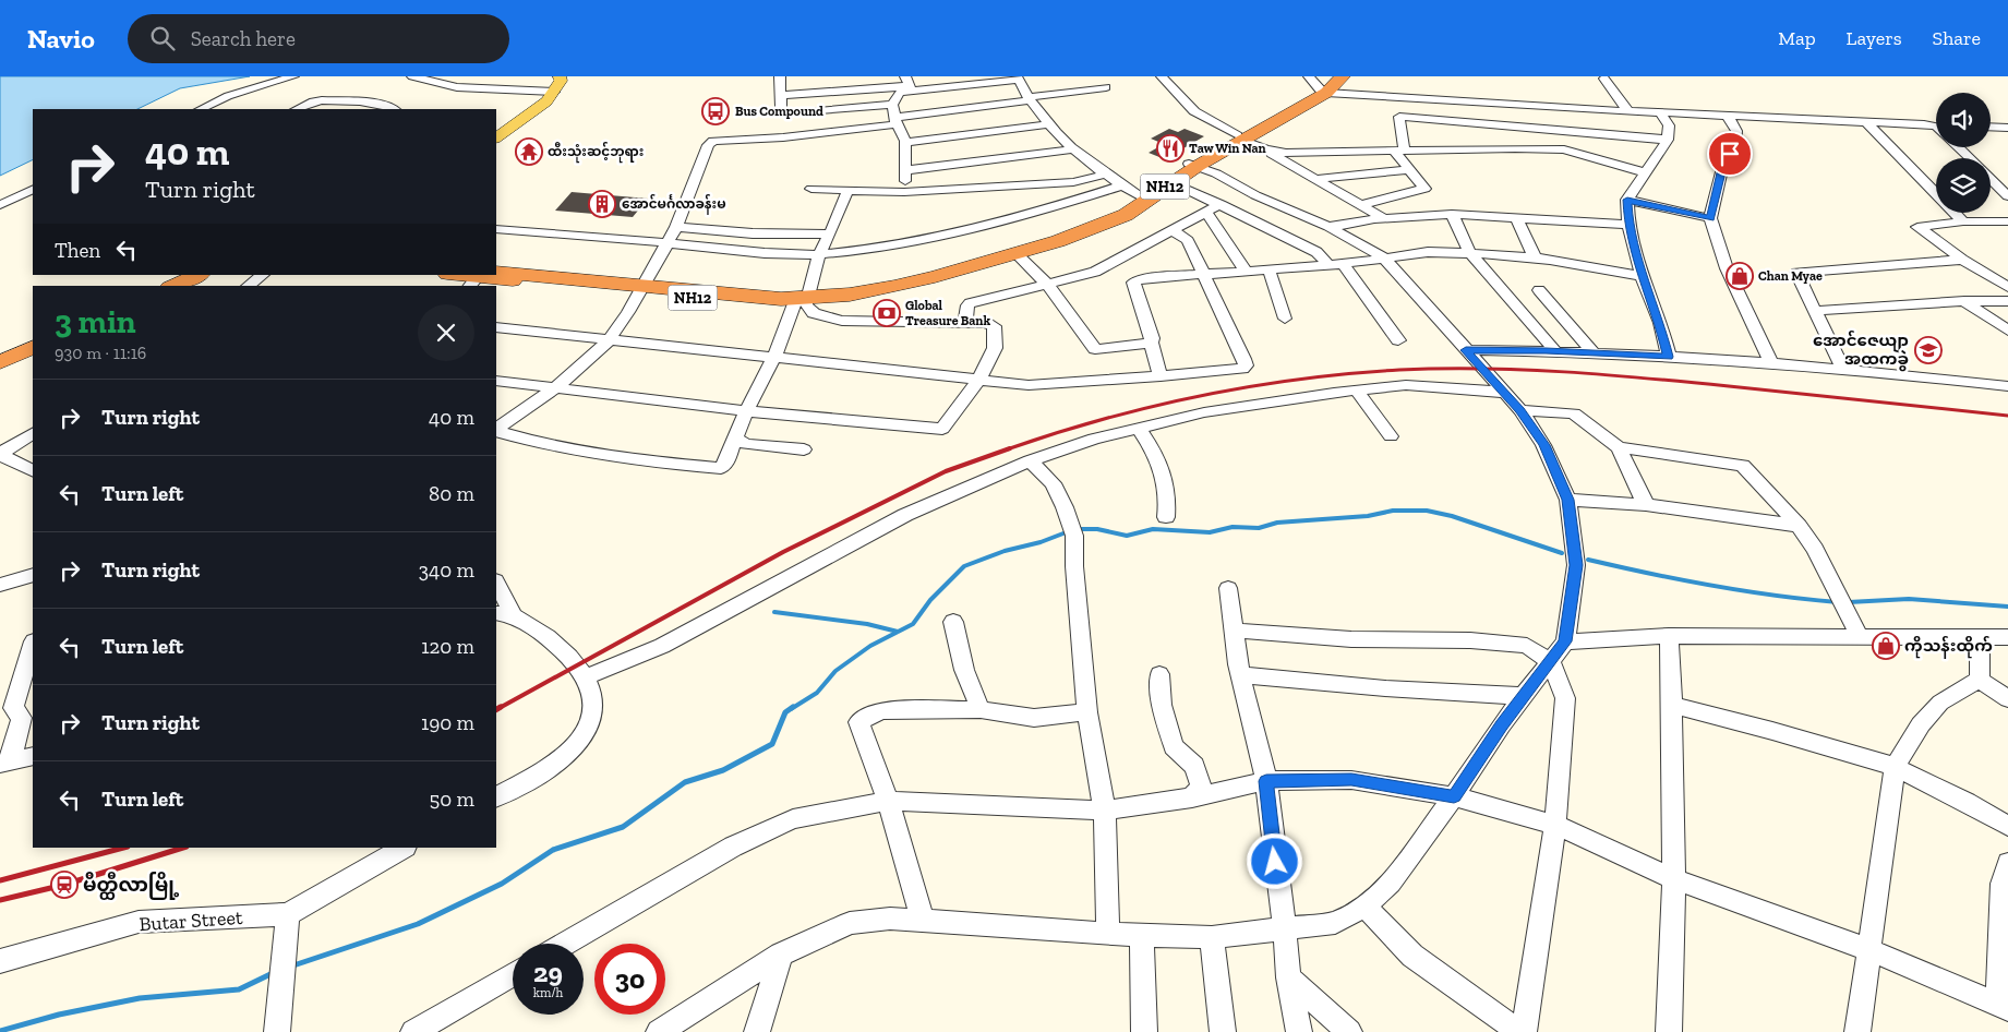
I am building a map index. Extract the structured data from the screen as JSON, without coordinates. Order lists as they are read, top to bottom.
{
  "streets": {
    "highway": ["NH12"],
    "street": ["Butar Street"]
  },
  "places": {
    "bus stop": ["Bus Compound"],
    "restaurant": ["Taw Win Nan"],
    "temple": ["ထီးသုံးဆင့်ဘုရား"],
    "building": ["အောင်မင်္ဂလာခန်းမ"],
    "shop": ["Chan Myae", "ကိုသန်းထိုက်"],
    "bank": ["Global Treasure Bank"],
    "school or university": ["အောင်ဇေယျာ အထကခွဲ"],
    "station": ["မိတ္ထီလာမြို့"]
  },
  "page": {
    "header": "Navio",
    "search": "Search here",
    "nav": ["Map", "Layers", "Share"],
    "turn": ["40 m", "Turn right"],
    "then": "Then",
    "heading": ["3 min", "930 m · 11:16"],
    "list": [
      {
        "name": "Turn right",
        "value": "40 m"
      },
      {
        "name": "Turn left",
        "value": "80 m"
      },
      {
        "name": "Turn right",
        "value": "340 m"
      },
      {
        "name": "Turn left",
        "value": "120 m"
      },
      {
        "name": "Turn right",
        "value": "190 m"
      },
      {
        "name": "Turn left",
        "value": "50 m"
      }
    ],
    "speed": "29 km/h",
    "limit": "30"
  }
}
